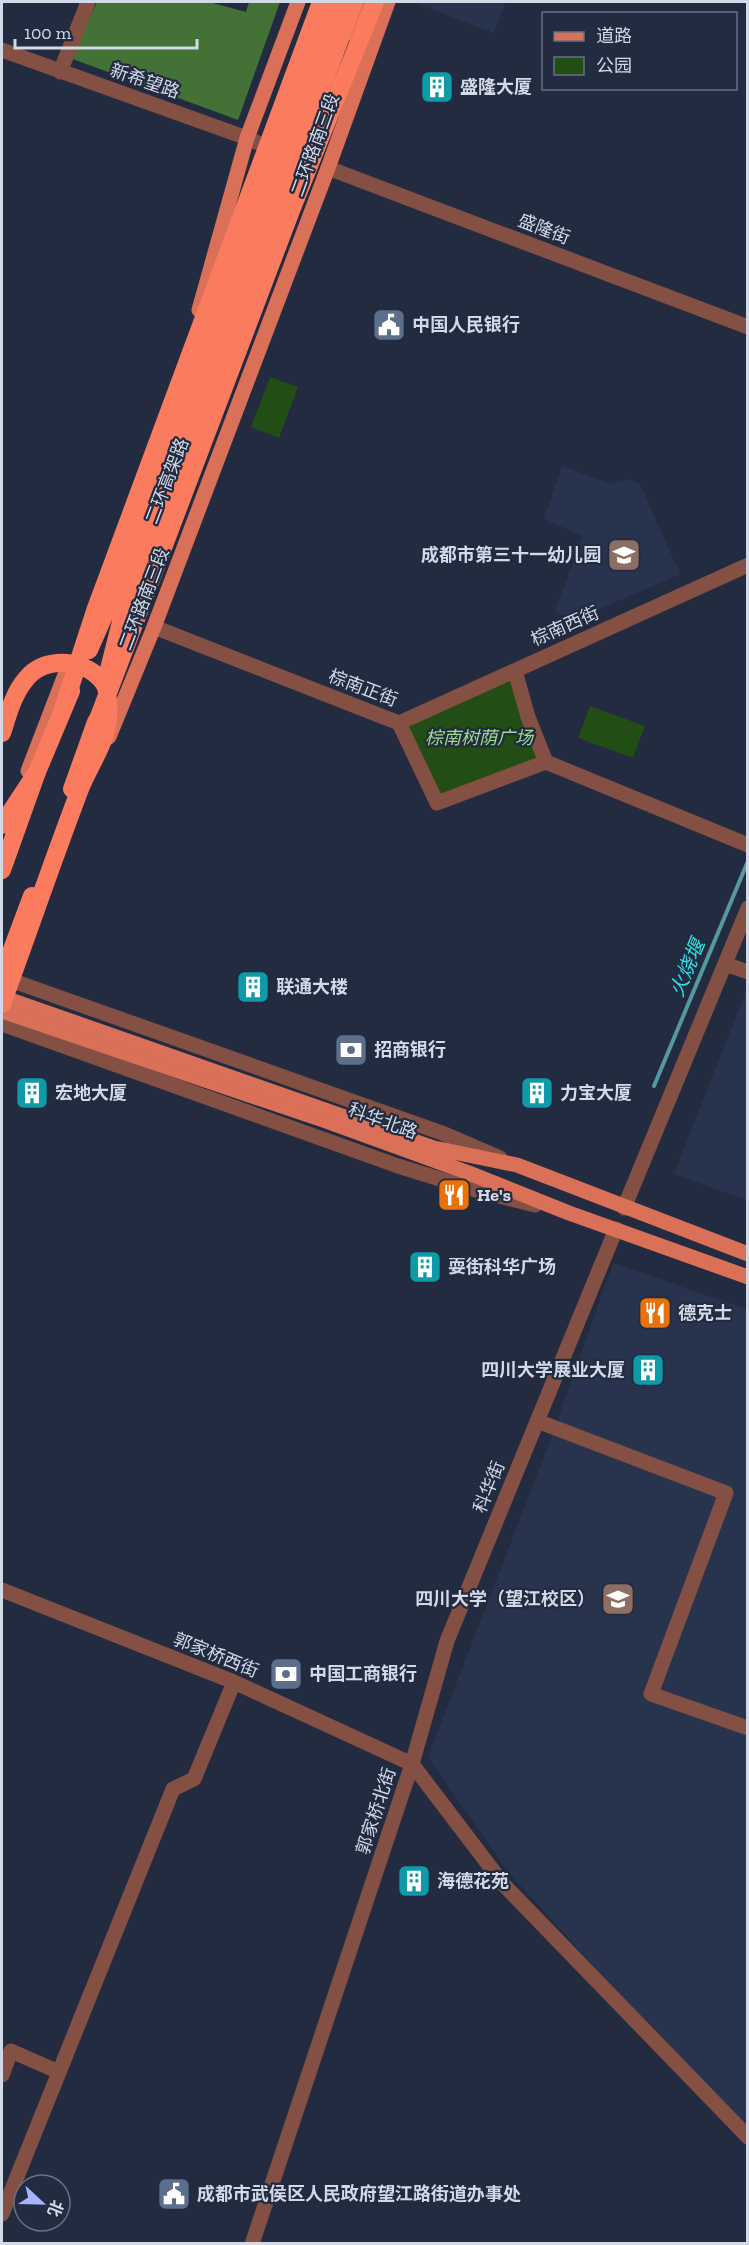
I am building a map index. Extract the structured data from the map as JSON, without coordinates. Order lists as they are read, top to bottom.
{
  "streets": {
    "highway": ["二环高架路"],
    "main road": ["二环路南三段", "科华北路"],
    "street": [
      "新希望路",
      "盛隆街",
      "棕南西街",
      "棕南正街",
      "科华街",
      "郭家桥西街",
      "郭家桥北街"
    ]
  },
  "crossings": [
    ["二环路南三段", "盛隆街"],
    ["二环路南三段", "二环高架路"],
    ["二环路南三段", "棕南正街"],
    ["棕南西街", "棕南正街"],
    ["科华北路", "科华街"],
    ["科华街", "郭家桥西街"],
    ["科华街", "郭家桥北街"],
    ["郭家桥西街", "郭家桥北街"]
  ],
  "water": ["火烧堰"],
  "parks": ["棕南树荫广场"],
  "places": {
    "building": [
      "盛隆大厦",
      "联通大楼",
      "宏地大厦",
      "力宝大厦",
      "耍街科华广场",
      "四川大学展业大厦",
      "海德花苑"
    ],
    "public building": ["中国人民银行", "成都市武侯区人民政府望江路街道办事处"],
    "school or university": ["成都市第三十一幼儿园", "四川大学（望江校区）"],
    "bank": ["招商银行", "中国工商银行"],
    "restaurant": ["He's", "德克士"]
  },
  "legend": ["道路", "公园"],
  "scale_bar": "100 m",
  "north": "right"
}
